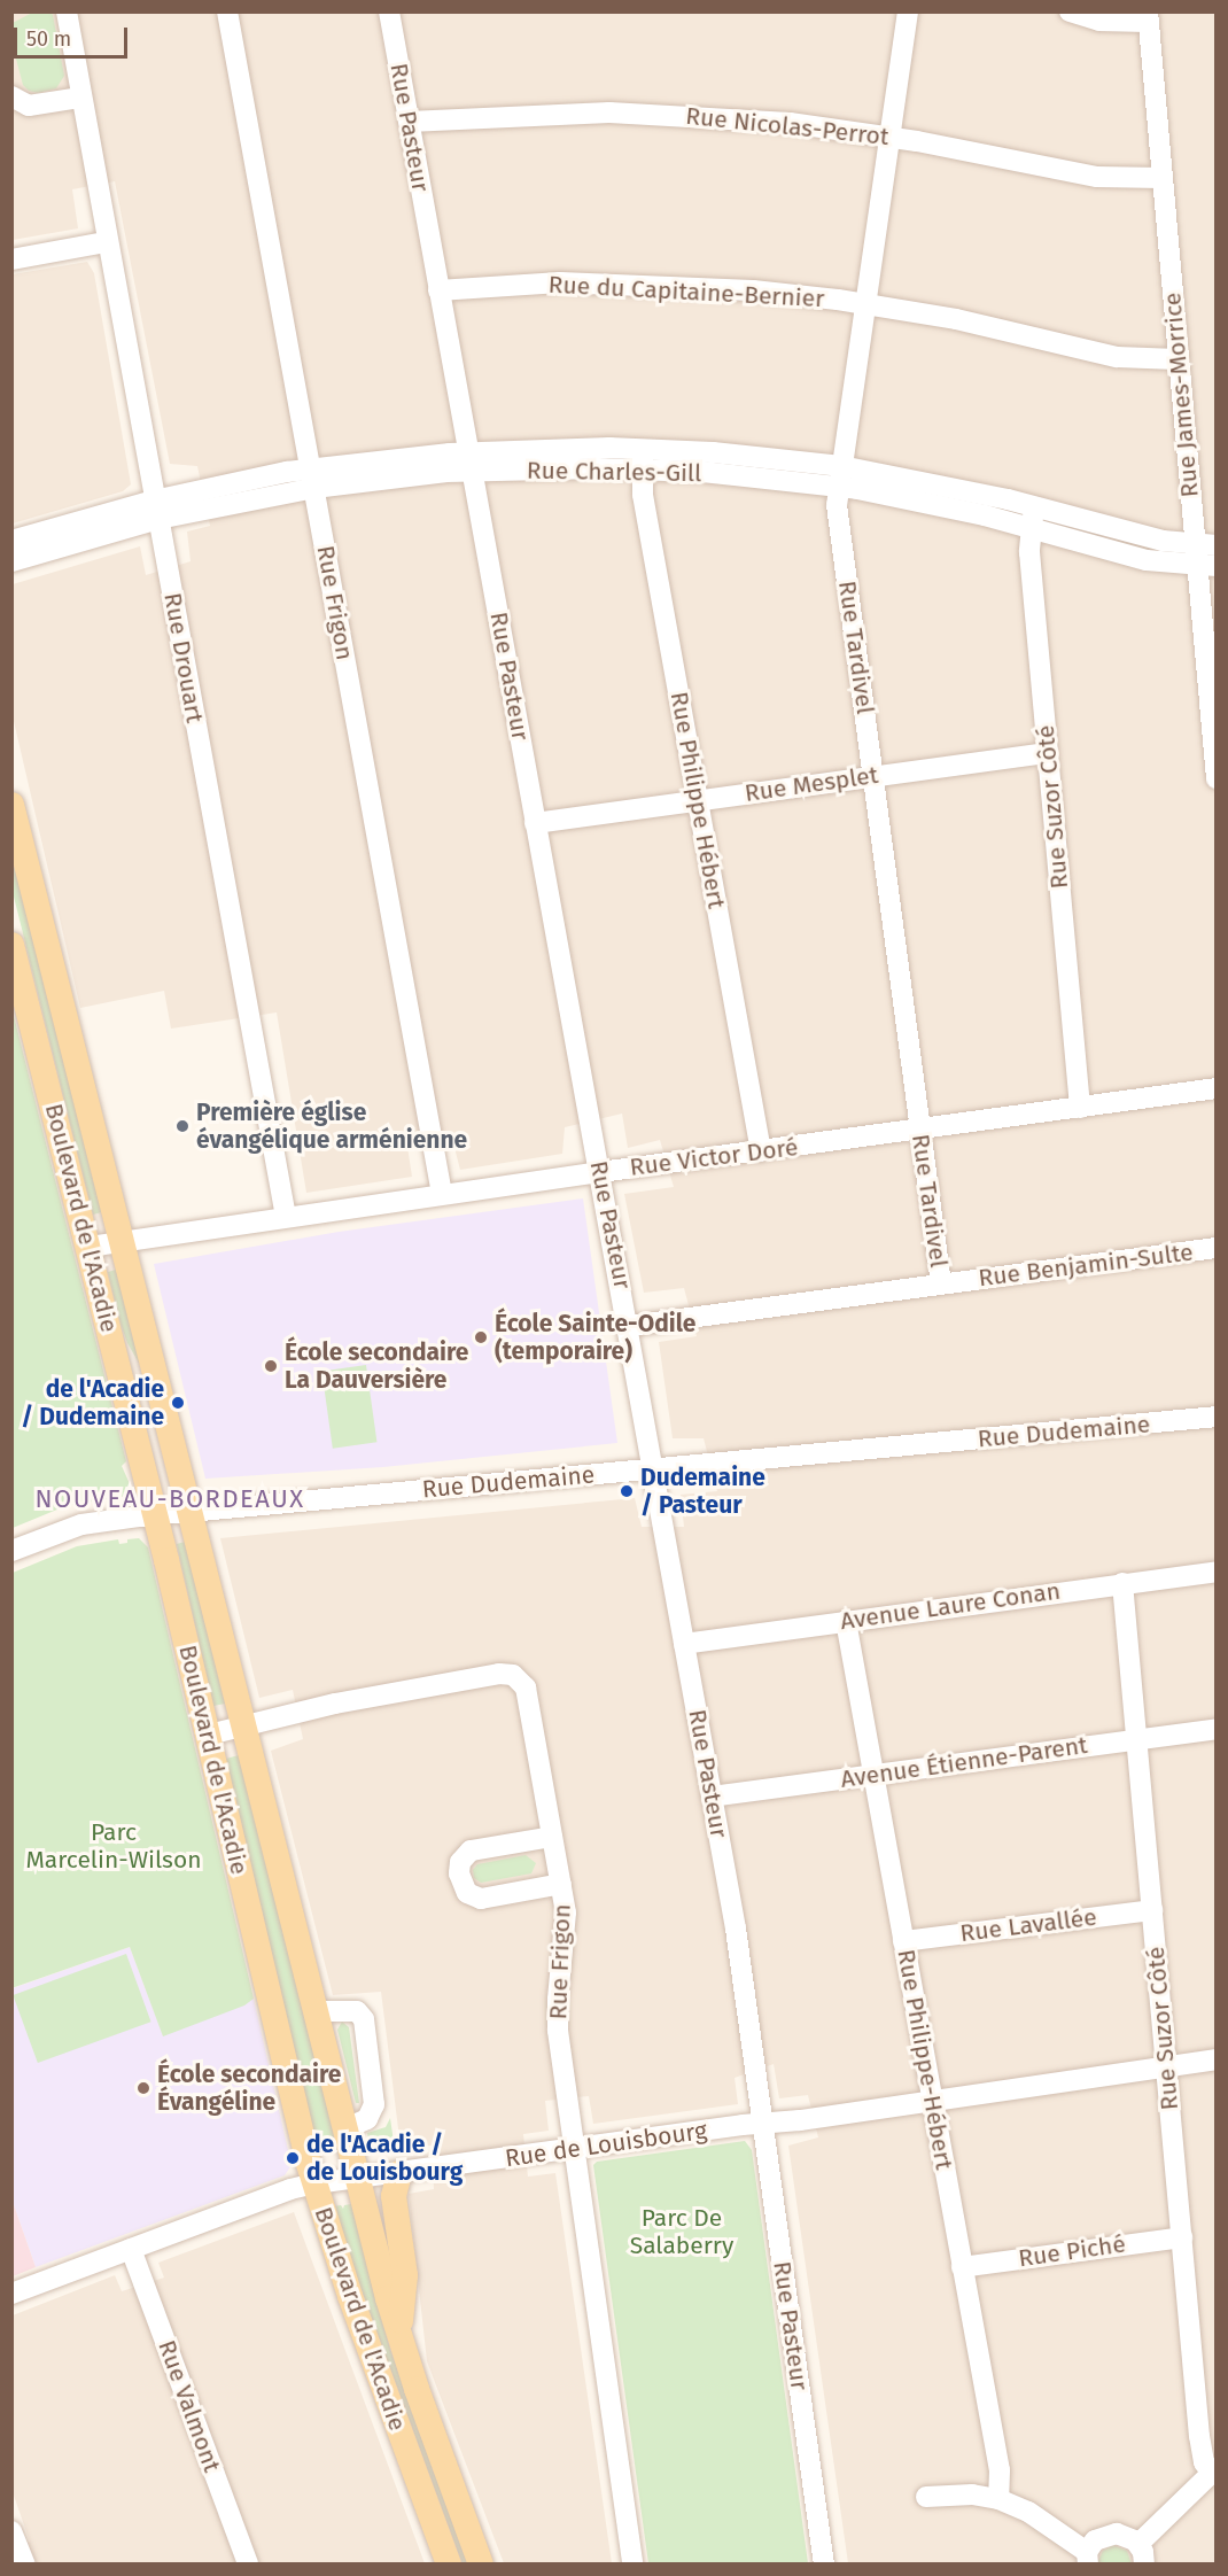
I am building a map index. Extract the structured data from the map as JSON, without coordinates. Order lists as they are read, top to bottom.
{
  "streets": {
    "main road": ["Boulevard de l'Acadie"],
    "street": [
      "Rue Nicolas-Perrot",
      "Rue Pasteur",
      "Rue du Capitaine-Bernier",
      "Rue James-Morrice",
      "Rue Charles-Gill",
      "Rue Frigon",
      "Rue Tardivel",
      "Rue Drouart",
      "Rue Mesplet",
      "Rue Philippe Hébert",
      "Rue Suzor Côté",
      "Rue Victor Doré",
      "Rue Benjamin-Sulte",
      "Rue Dudemaine",
      "Avenue Laure Conan",
      "Avenue Étienne-Parent",
      "Rue Lavallée",
      "Rue Philippe-Hébert",
      "Rue de Louisbourg",
      "Rue Piché",
      "Rue Valmont"
    ]
  },
  "crossings": [
    ["Rue Nicolas-Perrot", "Rue Pasteur"],
    ["Rue Nicolas-Perrot", "Rue James-Morrice"],
    ["Rue Nicolas-Perrot", "Rue Tardivel"],
    ["Rue Pasteur", "Rue du Capitaine-Bernier"],
    ["Rue Pasteur", "Rue Charles-Gill"],
    ["Rue Pasteur", "Rue Mesplet"],
    ["Rue Pasteur", "Rue Victor Doré"],
    ["Rue Pasteur", "Rue Benjamin-Sulte"],
    ["Rue Pasteur", "Rue Dudemaine"],
    ["Rue Pasteur", "Avenue Laure Conan"],
    ["Rue Pasteur", "Avenue Étienne-Parent"],
    ["Rue Pasteur", "Rue de Louisbourg"],
    ["Rue du Capitaine-Bernier", "Rue James-Morrice"],
    ["Rue du Capitaine-Bernier", "Rue Tardivel"],
    ["Rue James-Morrice", "Rue Charles-Gill"],
    ["Rue Charles-Gill", "Rue Frigon"],
    ["Rue Charles-Gill", "Rue Tardivel"],
    ["Rue Charles-Gill", "Rue Drouart"],
    ["Rue Charles-Gill", "Rue Philippe Hébert"],
    ["Rue Charles-Gill", "Rue Suzor Côté"],
    ["Rue Frigon", "Rue Victor Doré"],
    ["Rue Frigon", "Boulevard de l'Acadie"],
    ["Rue Frigon", "Rue de Louisbourg"],
    ["Rue Tardivel", "Rue Mesplet"],
    ["Rue Tardivel", "Rue Victor Doré"],
    ["Rue Tardivel", "Rue Benjamin-Sulte"],
    ["Rue Drouart", "Rue Victor Doré"],
    ["Rue Mesplet", "Rue Philippe Hébert"],
    ["Rue Mesplet", "Rue Suzor Côté"],
    ["Rue Philippe Hébert", "Rue Victor Doré"],
    ["Rue Suzor Côté", "Rue Victor Doré"],
    ["Rue Suzor Côté", "Avenue Laure Conan"],
    ["Rue Suzor Côté", "Avenue Étienne-Parent"],
    ["Rue Suzor Côté", "Rue Lavallée"],
    ["Rue Suzor Côté", "Rue de Louisbourg"],
    ["Rue Suzor Côté", "Rue Piché"],
    ["Rue Victor Doré", "Boulevard de l'Acadie"],
    ["Boulevard de l'Acadie", "Rue Dudemaine"],
    ["Boulevard de l'Acadie", "Rue de Louisbourg"],
    ["Avenue Laure Conan", "Rue Philippe-Hébert"],
    ["Avenue Étienne-Parent", "Rue Philippe-Hébert"],
    ["Rue Lavallée", "Rue Philippe-Hébert"],
    ["Rue Philippe-Hébert", "Rue de Louisbourg"],
    ["Rue Philippe-Hébert", "Rue Piché"],
    ["Rue de Louisbourg", "Rue Valmont"]
  ],
  "districts": ["NOUVEAU-BORDEAUX"],
  "parks": ["Parc Marcelin-Wilson", "Parc De Salaberry"],
  "places": [
    "Première église évangélique arménienne",
    "École Sainte-Odile (temporaire)",
    "École secondaire La Dauversière",
    "de l'Acadie / Dudemaine",
    "Dudemaine / Pasteur",
    "École secondaire Évangéline",
    "de l'Acadie / de Louisbourg"
  ],
  "scale_bar": "50 m"
}
